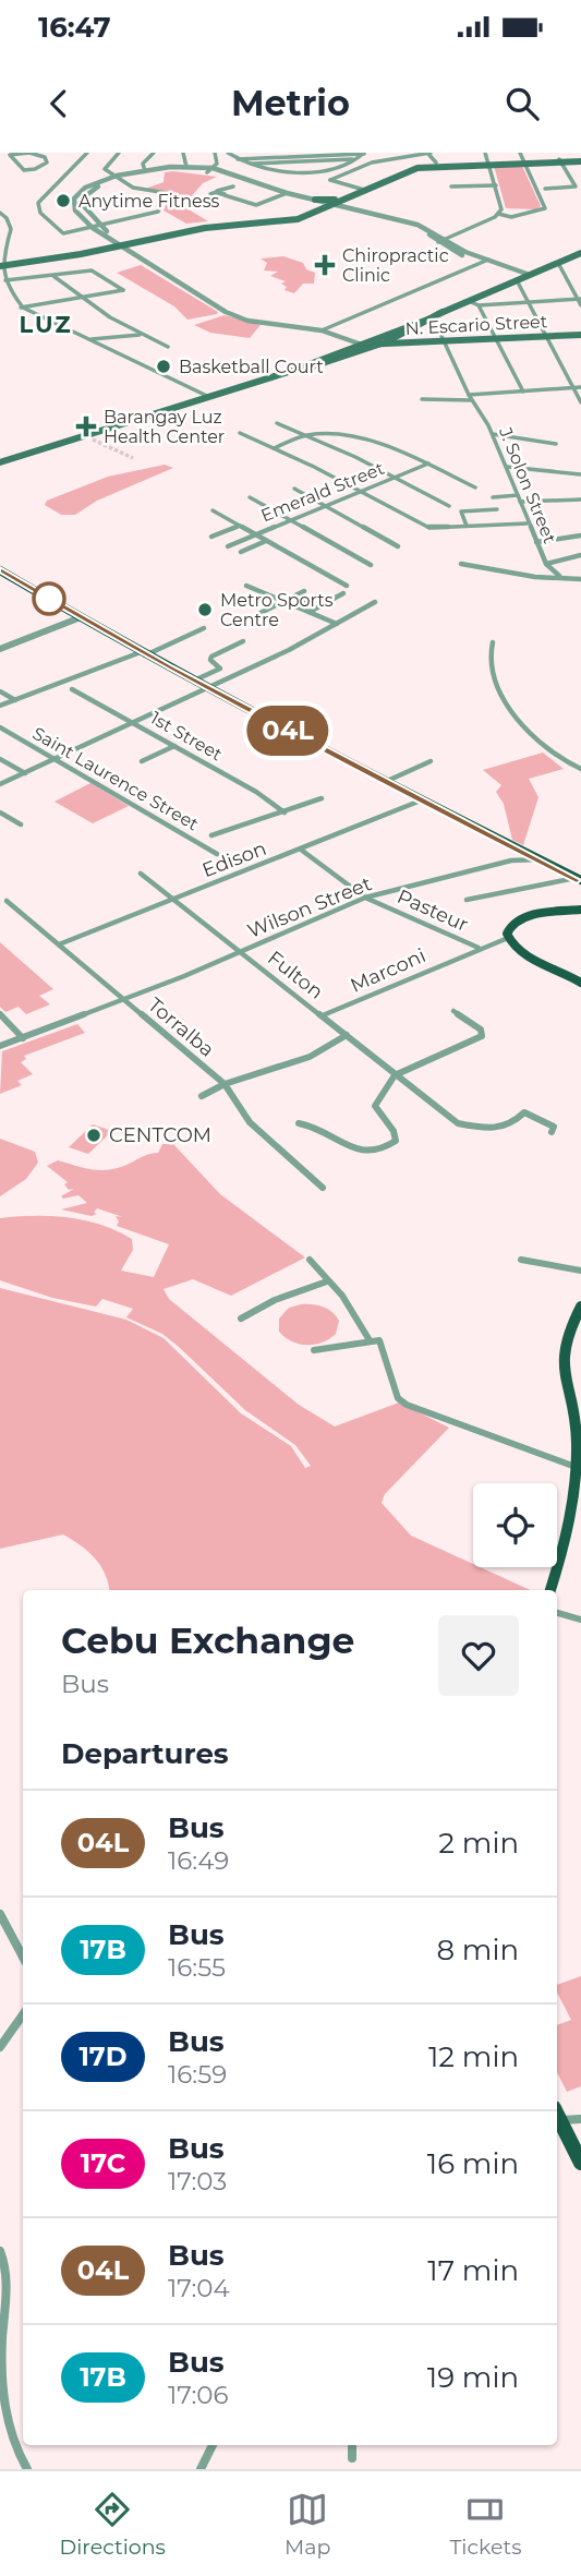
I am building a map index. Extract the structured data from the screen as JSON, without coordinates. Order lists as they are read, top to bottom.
{
  "streets": {
    "main road": ["N. Escario Street"],
    "street": [
      "J. Solon Street",
      "Emerald Street",
      "1st Street",
      "Saint Laurence Street",
      "Edison",
      "Wilson Street",
      "Pasteur",
      "Marconi",
      "Fulton",
      "Torralba"
    ]
  },
  "crossings": [
    ["N. Escario Street", "J. Solon Street"],
    ["Edison", "Pasteur"],
    ["Edison", "Fulton"],
    ["Edison", "Torralba"],
    ["Wilson Street", "Pasteur"],
    ["Wilson Street", "Fulton"],
    ["Wilson Street", "Torralba"],
    ["Pasteur", "Marconi"],
    ["Marconi", "Fulton"]
  ],
  "districts": ["LUZ"],
  "places": {
    "other": [
      "Anytime Fitness",
      "Basketball Court",
      "Metro Sports Centre",
      "CENTCOM"
    ],
    "health": ["Chiropractic Clinic", "Barangay Luz Health Center"]
  },
  "lines": ["bus line 04L"],
  "page": {
    "status": "16:47",
    "header": "Metrio",
    "on_map": "04L",
    "heading": [
      ["Cebu Exchange", "Bus"],
      "Departures"
    ],
    "list": [
      {
        "mark": "04L",
        "name": "Bus",
        "note": "16:49",
        "value": "2 min"
      },
      {
        "mark": "17B",
        "name": "Bus",
        "note": "16:55",
        "value": "8 min"
      },
      {
        "mark": "17D",
        "name": "Bus",
        "note": "16:59",
        "value": "12 min"
      },
      {
        "mark": "17C",
        "name": "Bus",
        "note": "17:03",
        "value": "16 min"
      },
      {
        "mark": "04L",
        "name": "Bus",
        "note": "17:04",
        "value": "17 min"
      },
      {
        "mark": "17B",
        "name": "Bus",
        "note": "17:06",
        "value": "19 min"
      }
    ],
    "tabs": ["Directions", "Map", "Tickets"]
  }
}
